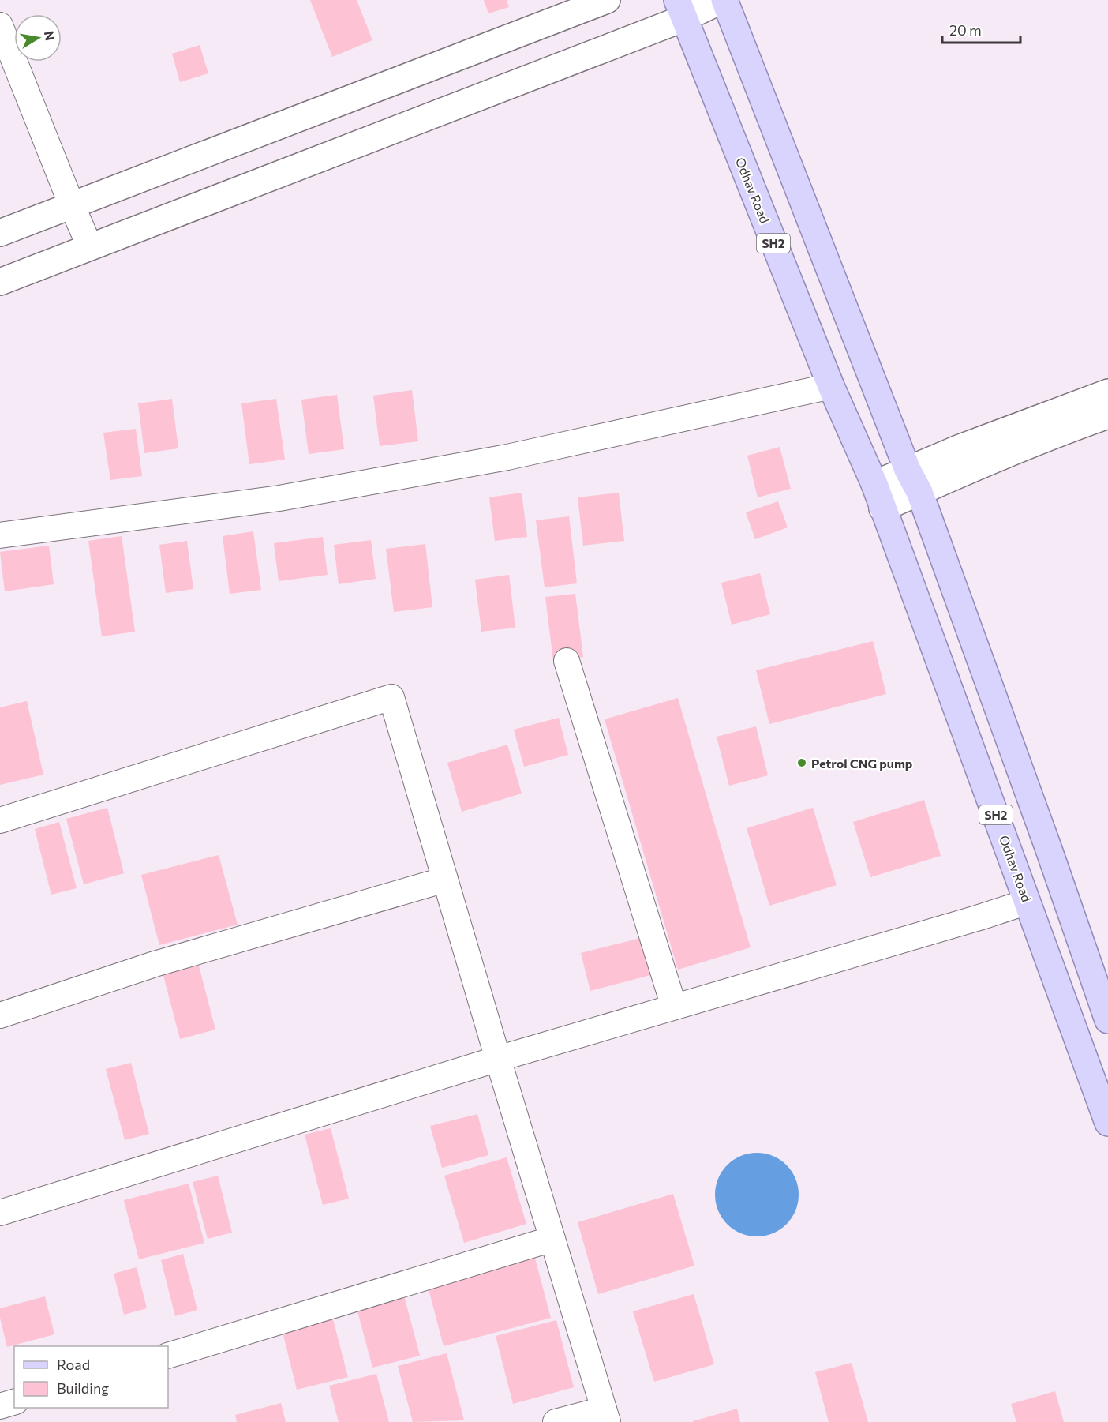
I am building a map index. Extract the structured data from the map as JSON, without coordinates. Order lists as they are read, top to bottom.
{
  "streets": {
    "main road": ["Odhav Road", "SH2"]
  },
  "crossings": [
    ["Odhav Road", "SH2"]
  ],
  "places": ["Petrol CNG pump"],
  "legend": ["Road", "Building"],
  "scale_bar": "20 m",
  "north": "right"
}
